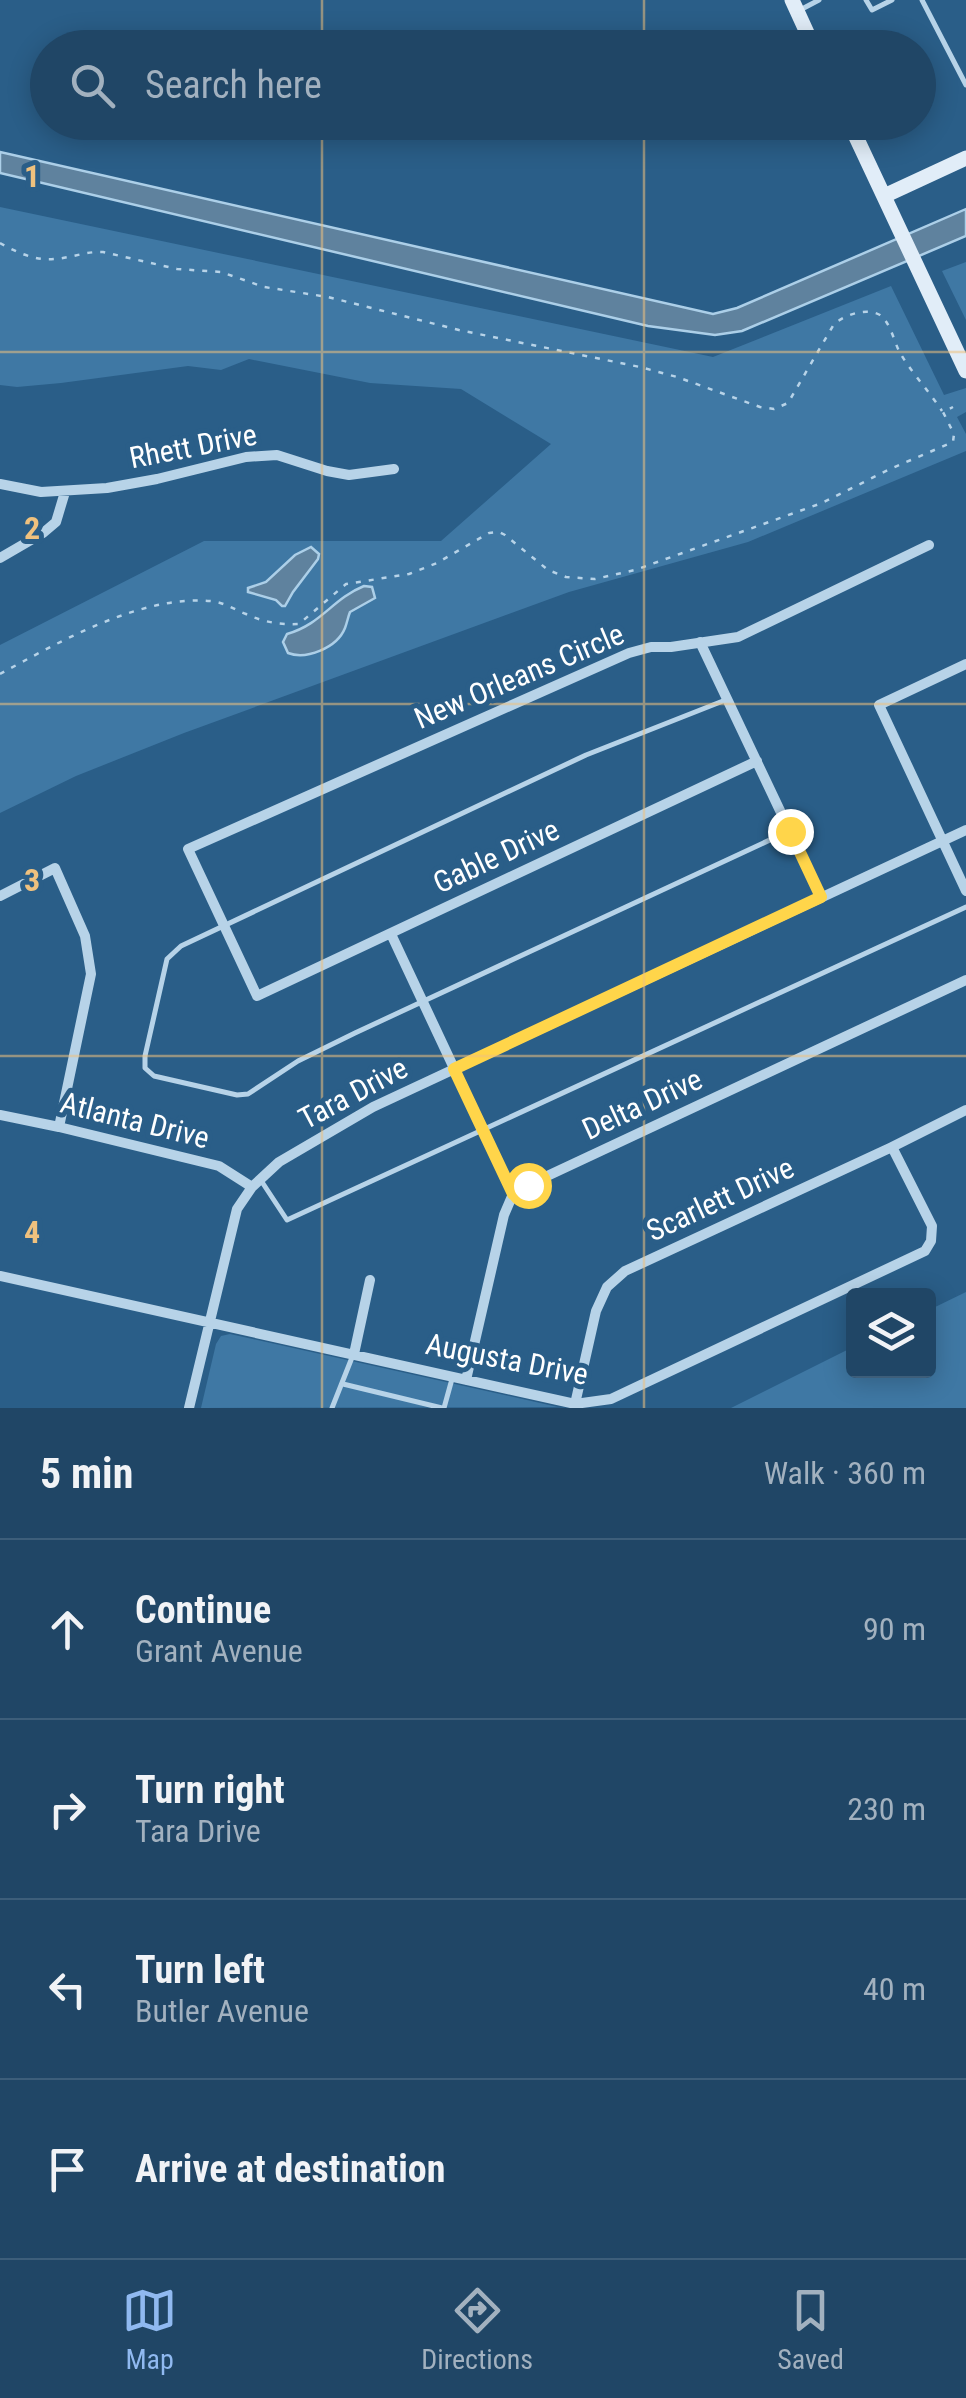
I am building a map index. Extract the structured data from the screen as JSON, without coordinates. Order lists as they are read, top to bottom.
{
  "streets": {
    "street": [
      "Rhett Drive",
      "New Orleans Circle",
      "Gable Drive",
      "Tara Drive",
      "Delta Drive",
      "Atlanta Drive",
      "Scarlett Drive",
      "Augusta Drive"
    ]
  },
  "crossings": [
    ["New Orleans Circle", "Gable Drive"],
    ["Tara Drive", "Atlanta Drive"],
    ["Tara Drive", "Augusta Drive"],
    ["Scarlett Drive", "Augusta Drive"]
  ],
  "page": {
    "search": "Search here",
    "heading": ["5 min", "Walk · 360 m"],
    "list": [
      ["Continue", "Grant Avenue", "90 m"],
      ["Turn right", "Tara Drive", "230 m"],
      ["Turn left", "Butler Avenue", "40 m"],
      "Arrive at destination"
    ],
    "nav": ["Map", "Directions", "Saved"]
  },
  "grid": {
    "rows": [
      "1",
      "2",
      "3",
      "4"
    ]
  }
}
